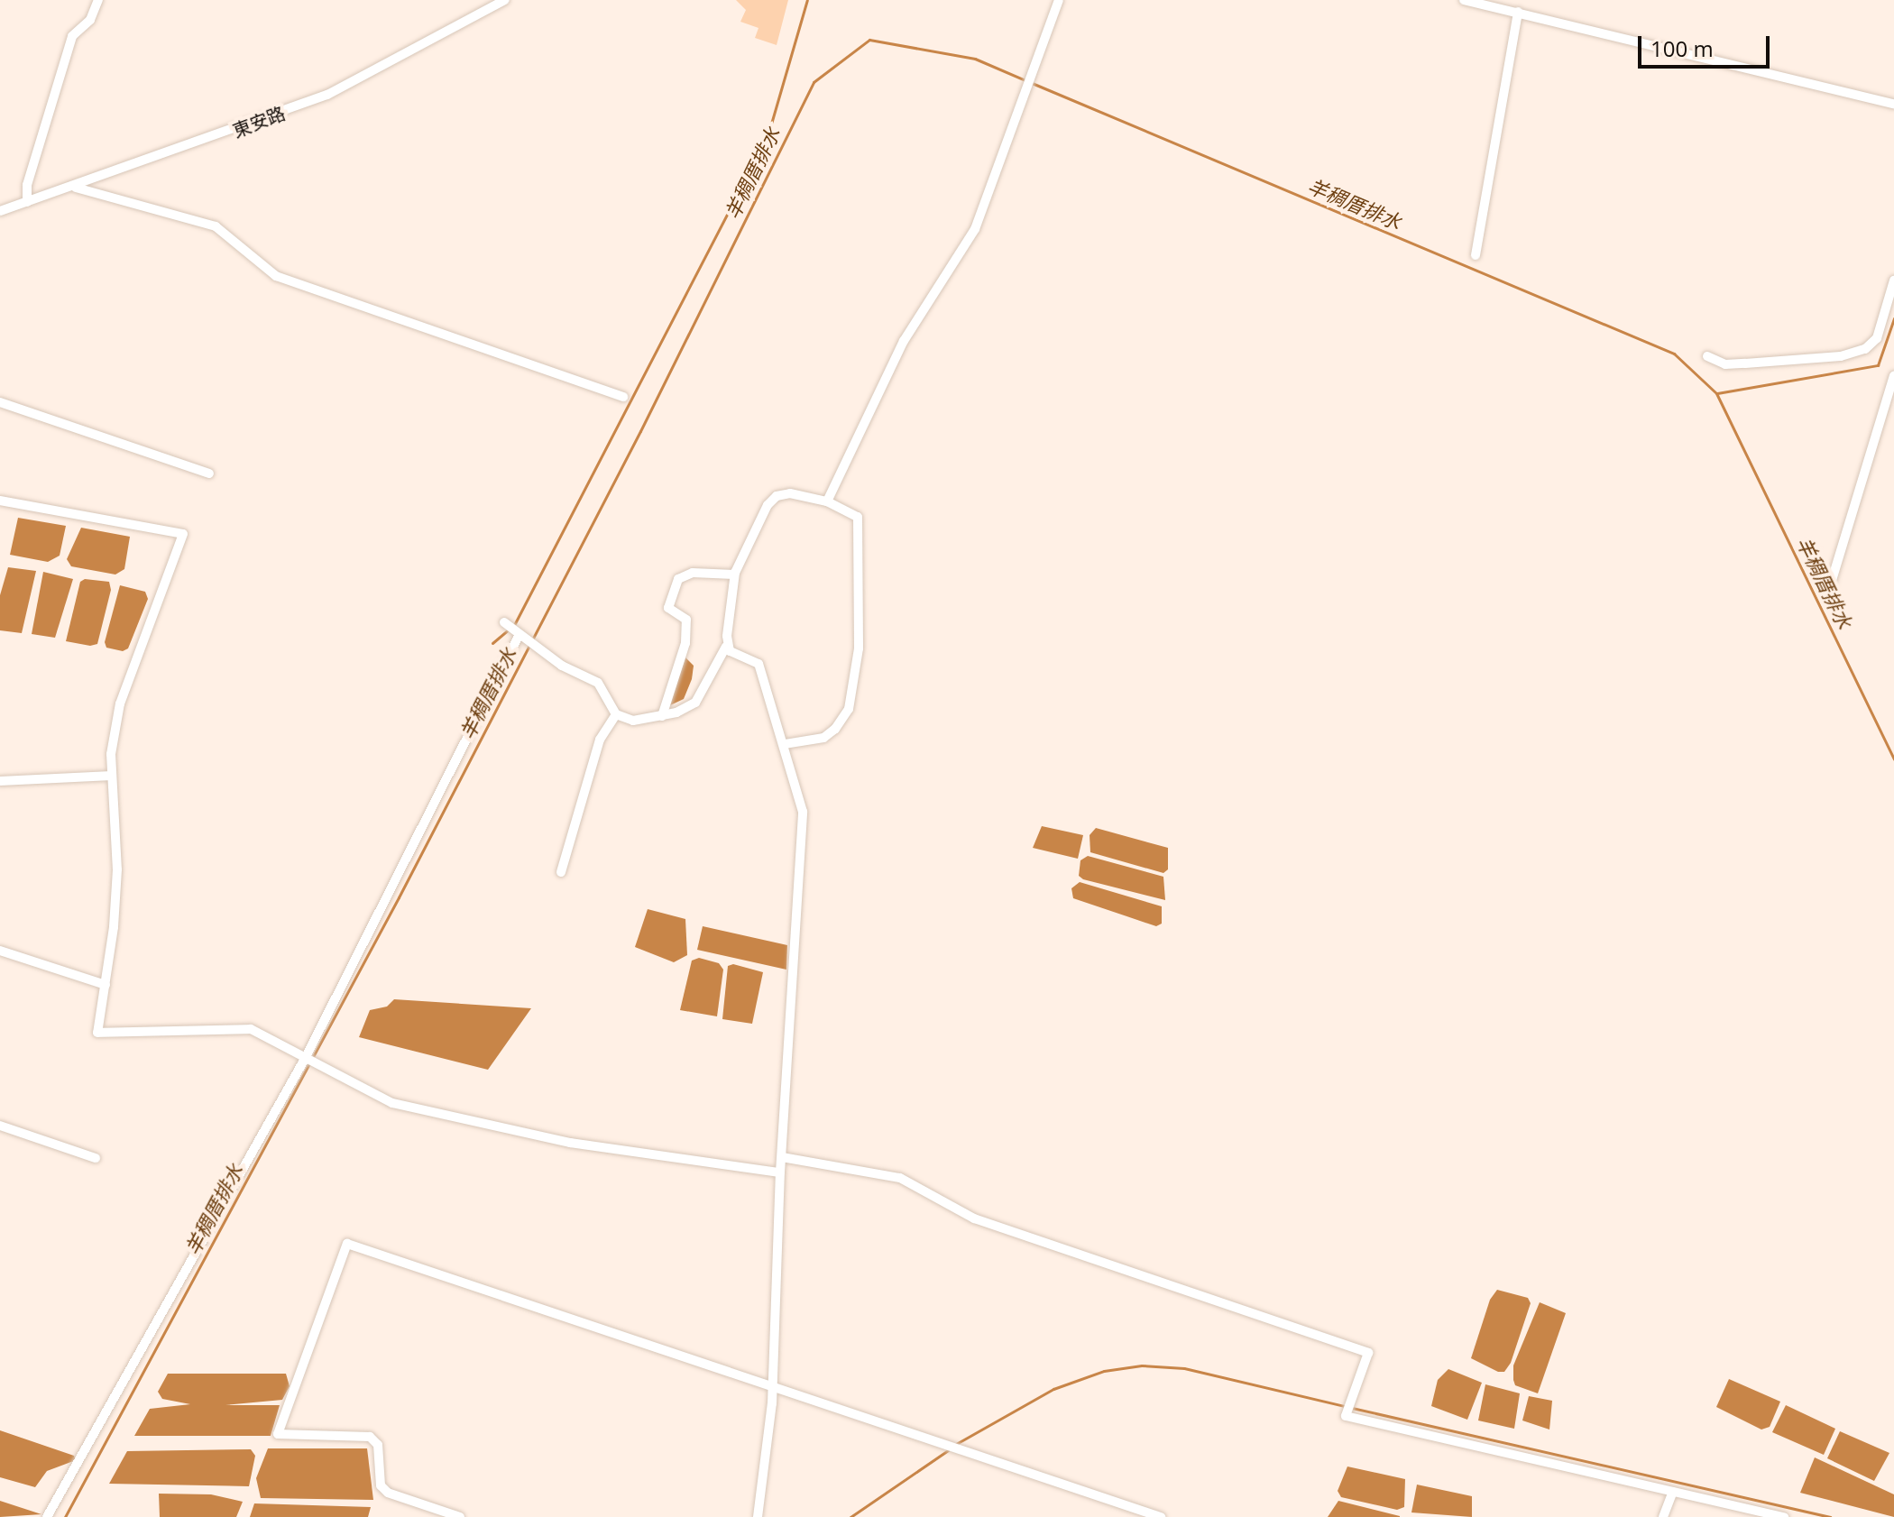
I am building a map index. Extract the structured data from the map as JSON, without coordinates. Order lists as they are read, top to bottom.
{
  "streets": {
    "street": ["東安路"]
  },
  "water": ["羊稠厝排水"],
  "scale_bar": "100 m"
}
